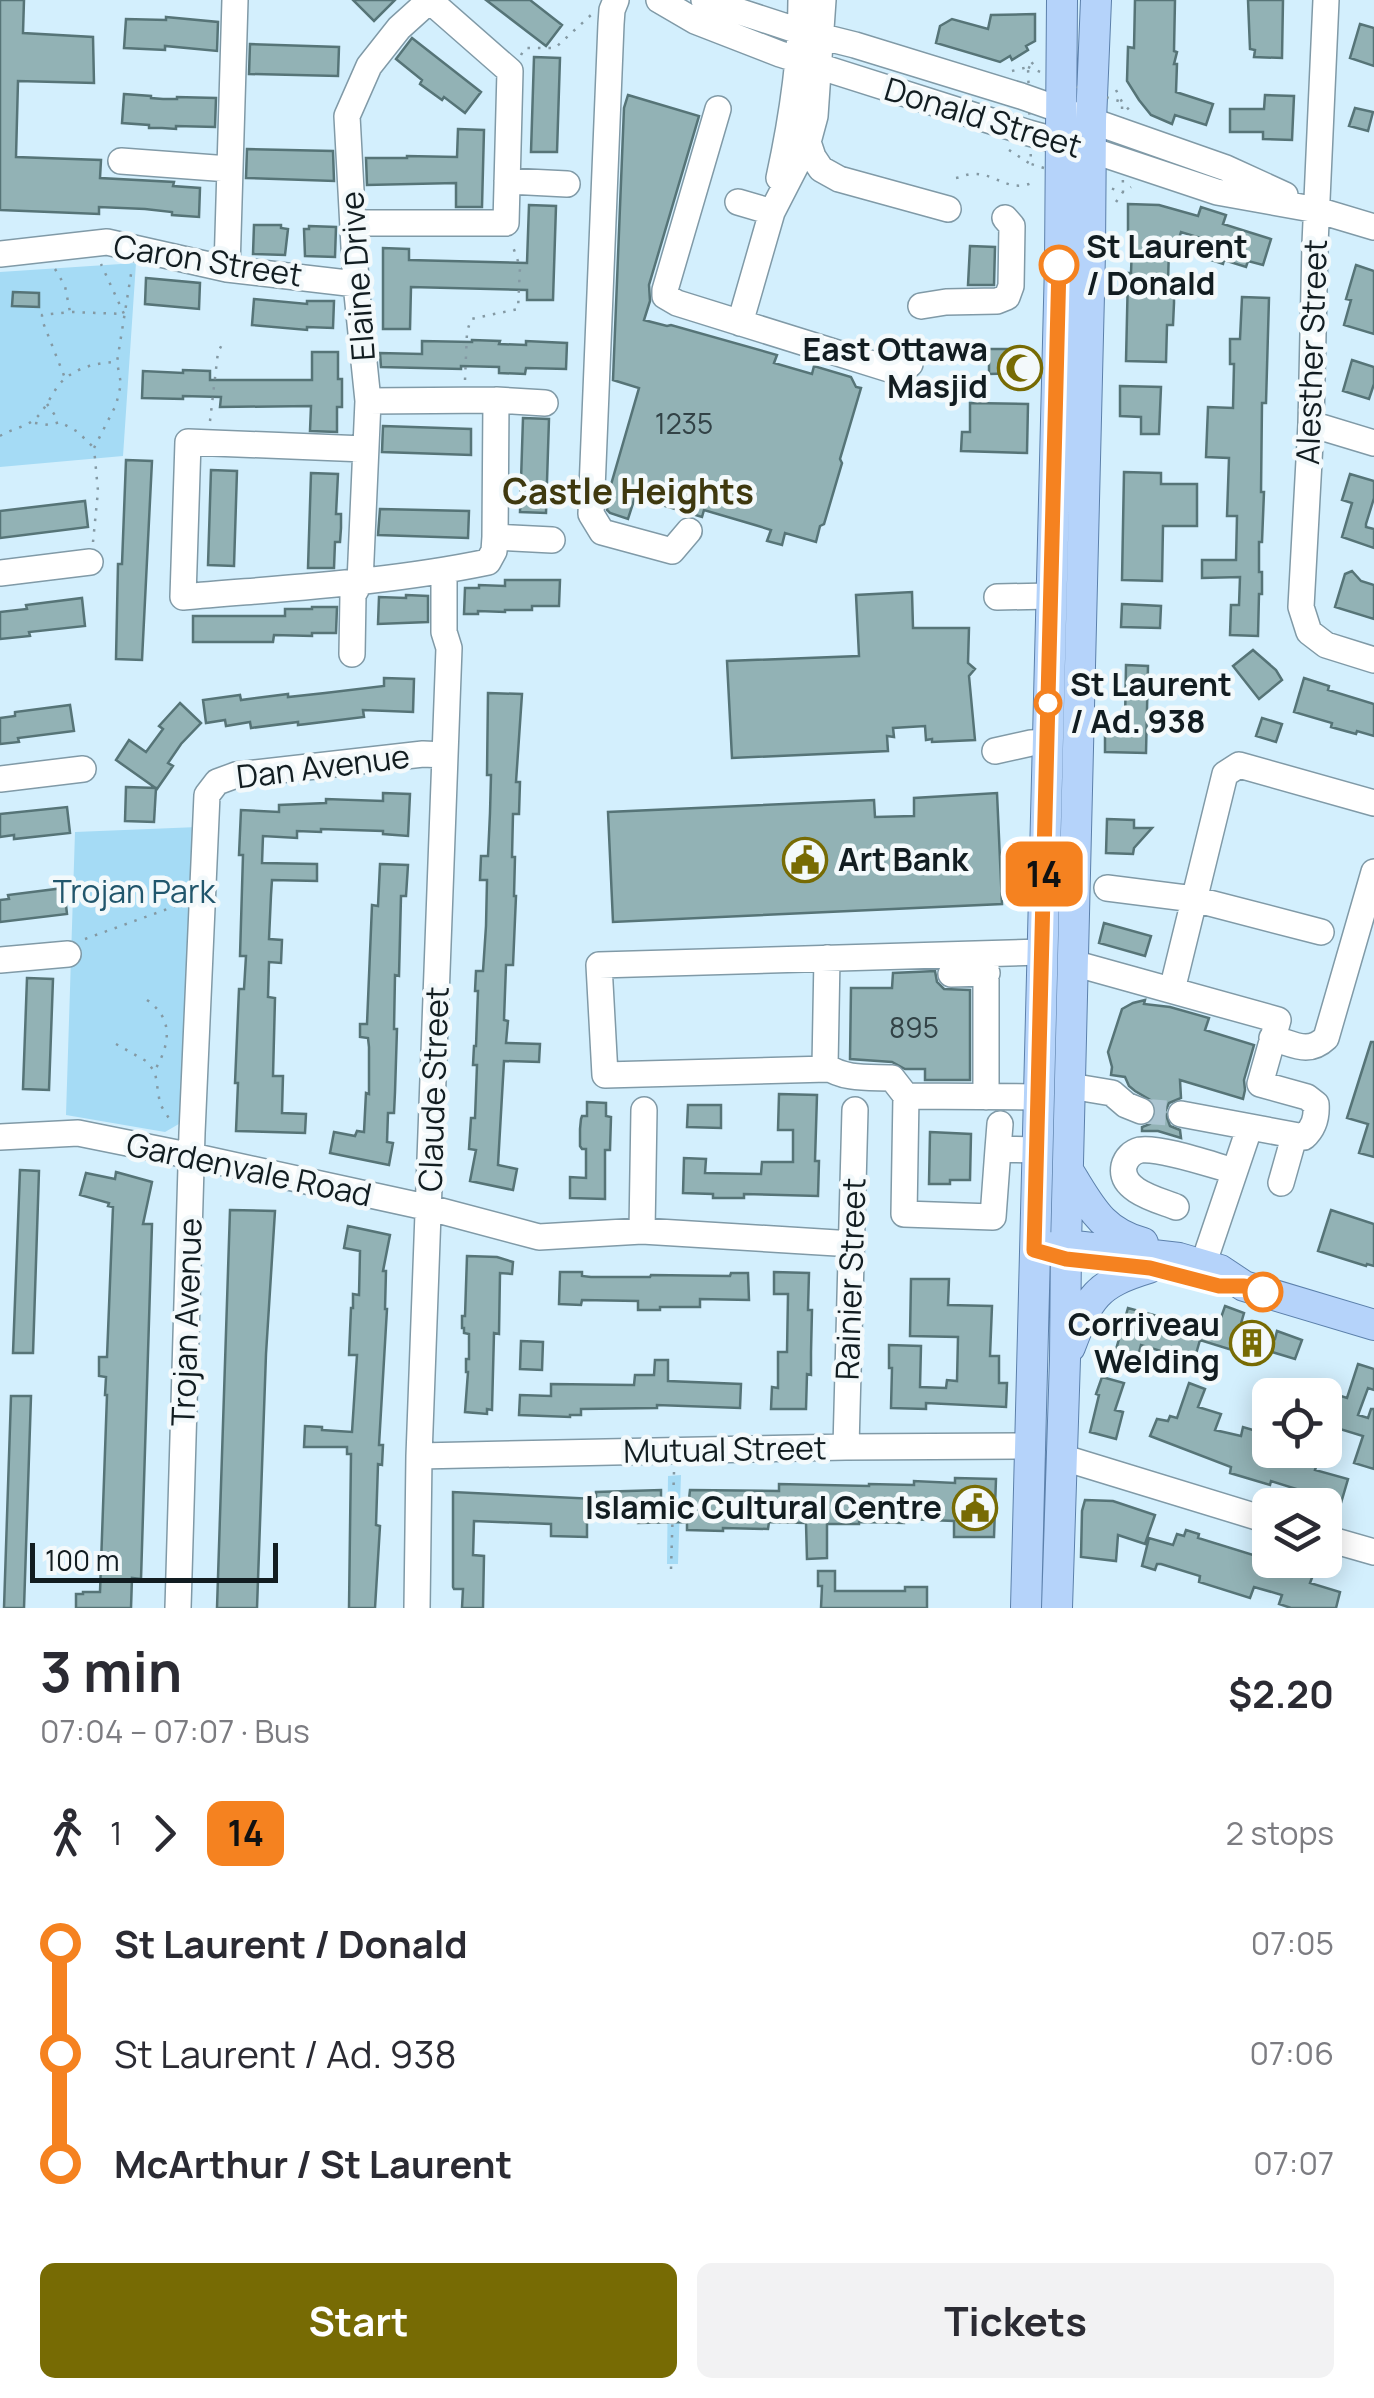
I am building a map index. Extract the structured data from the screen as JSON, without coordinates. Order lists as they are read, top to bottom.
{
  "streets": {
    "street": [
      "Donald Street",
      "Caron Street",
      "Elaine Drive",
      "Alesther Street",
      "Dan Avenue",
      "Claude Street",
      "Gardenvale Road",
      "Rainier Street",
      "Trojan Avenue",
      "Mutual Street"
    ]
  },
  "crossings": [
    ["Donald Street", "Alesther Street"],
    ["Caron Street", "Elaine Drive"],
    ["Dan Avenue", "Claude Street"],
    ["Dan Avenue", "Trojan Avenue"],
    ["Claude Street", "Gardenvale Road"],
    ["Claude Street", "Mutual Street"],
    ["Gardenvale Road", "Rainier Street"],
    ["Gardenvale Road", "Trojan Avenue"],
    ["Rainier Street", "Mutual Street"]
  ],
  "districts": ["Castle Heights"],
  "parks": ["Trojan Park"],
  "places": {
    "other": ["St Laurent / Donald", "St Laurent / Ad. 938"],
    "mosque": ["East Ottawa Masjid"],
    "public building": ["Art Bank", "Islamic Cultural Centre"],
    "building": ["Corriveau Welding"]
  },
  "lines": ["bus line 14"],
  "house_numbers": ["1235", "895"],
  "scale_bar": "100 m",
  "page": {
    "on_map": "14",
    "scale": "100 m",
    "heading": ["3 min", "07:04 – 07:07 · Bus", "$2.20"],
    "legs": ["1", "14", "2 stops"],
    "list": [
      {
        "name": "St Laurent / Donald",
        "value": "07:05"
      },
      {
        "name": "St Laurent / Ad. 938",
        "value": "07:06"
      },
      {
        "name": "McArthur / St Laurent",
        "value": "07:07"
      }
    ],
    "buttons": ["Start", "Tickets"]
  }
}
